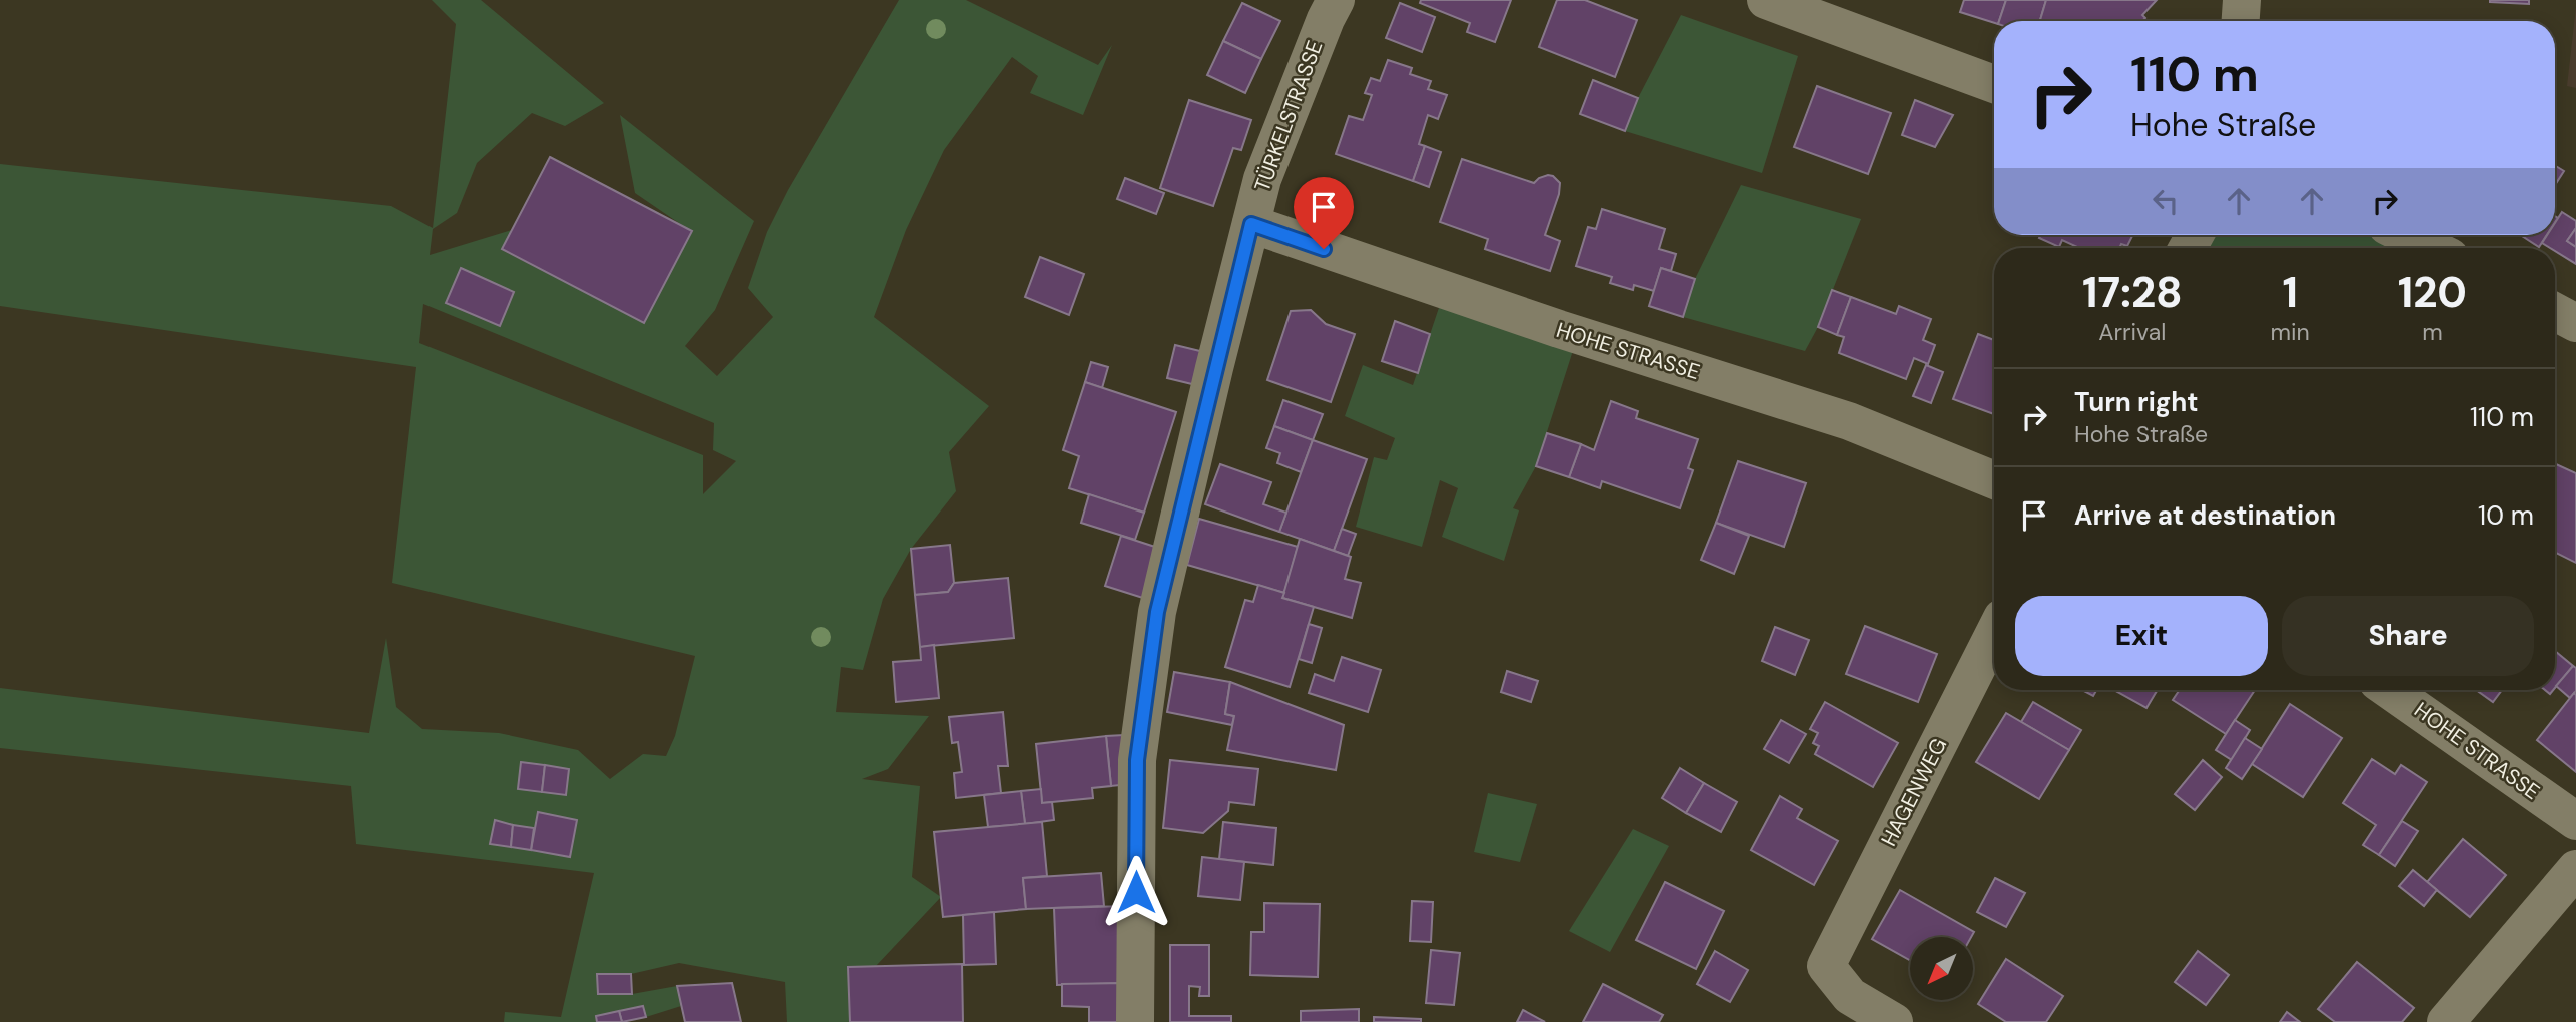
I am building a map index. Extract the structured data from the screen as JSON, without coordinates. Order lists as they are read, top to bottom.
{
  "streets": {
    "street": ["TÜRKELSTRASSE", "HOHE STRASSE", "HAGENWEG"]
  },
  "crossings": [
    ["TÜRKELSTRASSE", "HOHE STRASSE"]
  ],
  "north": "bottom left",
  "page": {
    "turn": ["110 m", "Hohe Straße"],
    "eta": [
      "17:28",
      "Arrival",
      "1",
      "min",
      "120",
      "m"
    ],
    "list": [
      {
        "name": "Turn right",
        "note": "Hohe Straße",
        "value": "110 m"
      },
      {
        "name": "Arrive at destination",
        "value": "10 m"
      }
    ],
    "buttons": ["Exit", "Share"]
  }
}
